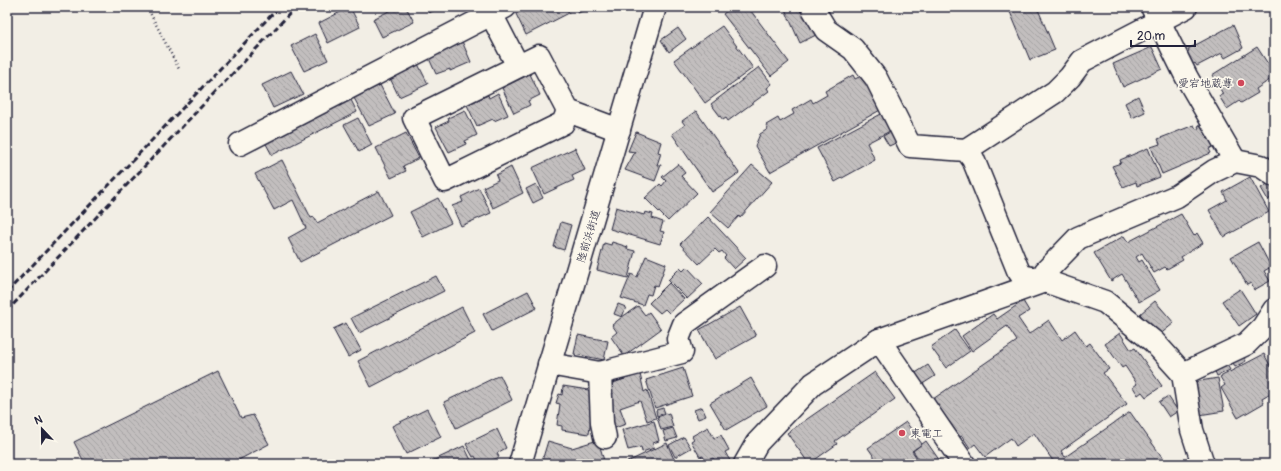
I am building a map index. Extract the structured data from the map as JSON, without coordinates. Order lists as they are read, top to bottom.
{
  "streets": {
    "street": ["陸前浜街道"]
  },
  "places": ["愛宕地蔵尊", "東電工"],
  "scale_bar": "20 m",
  "north": "top"
}
